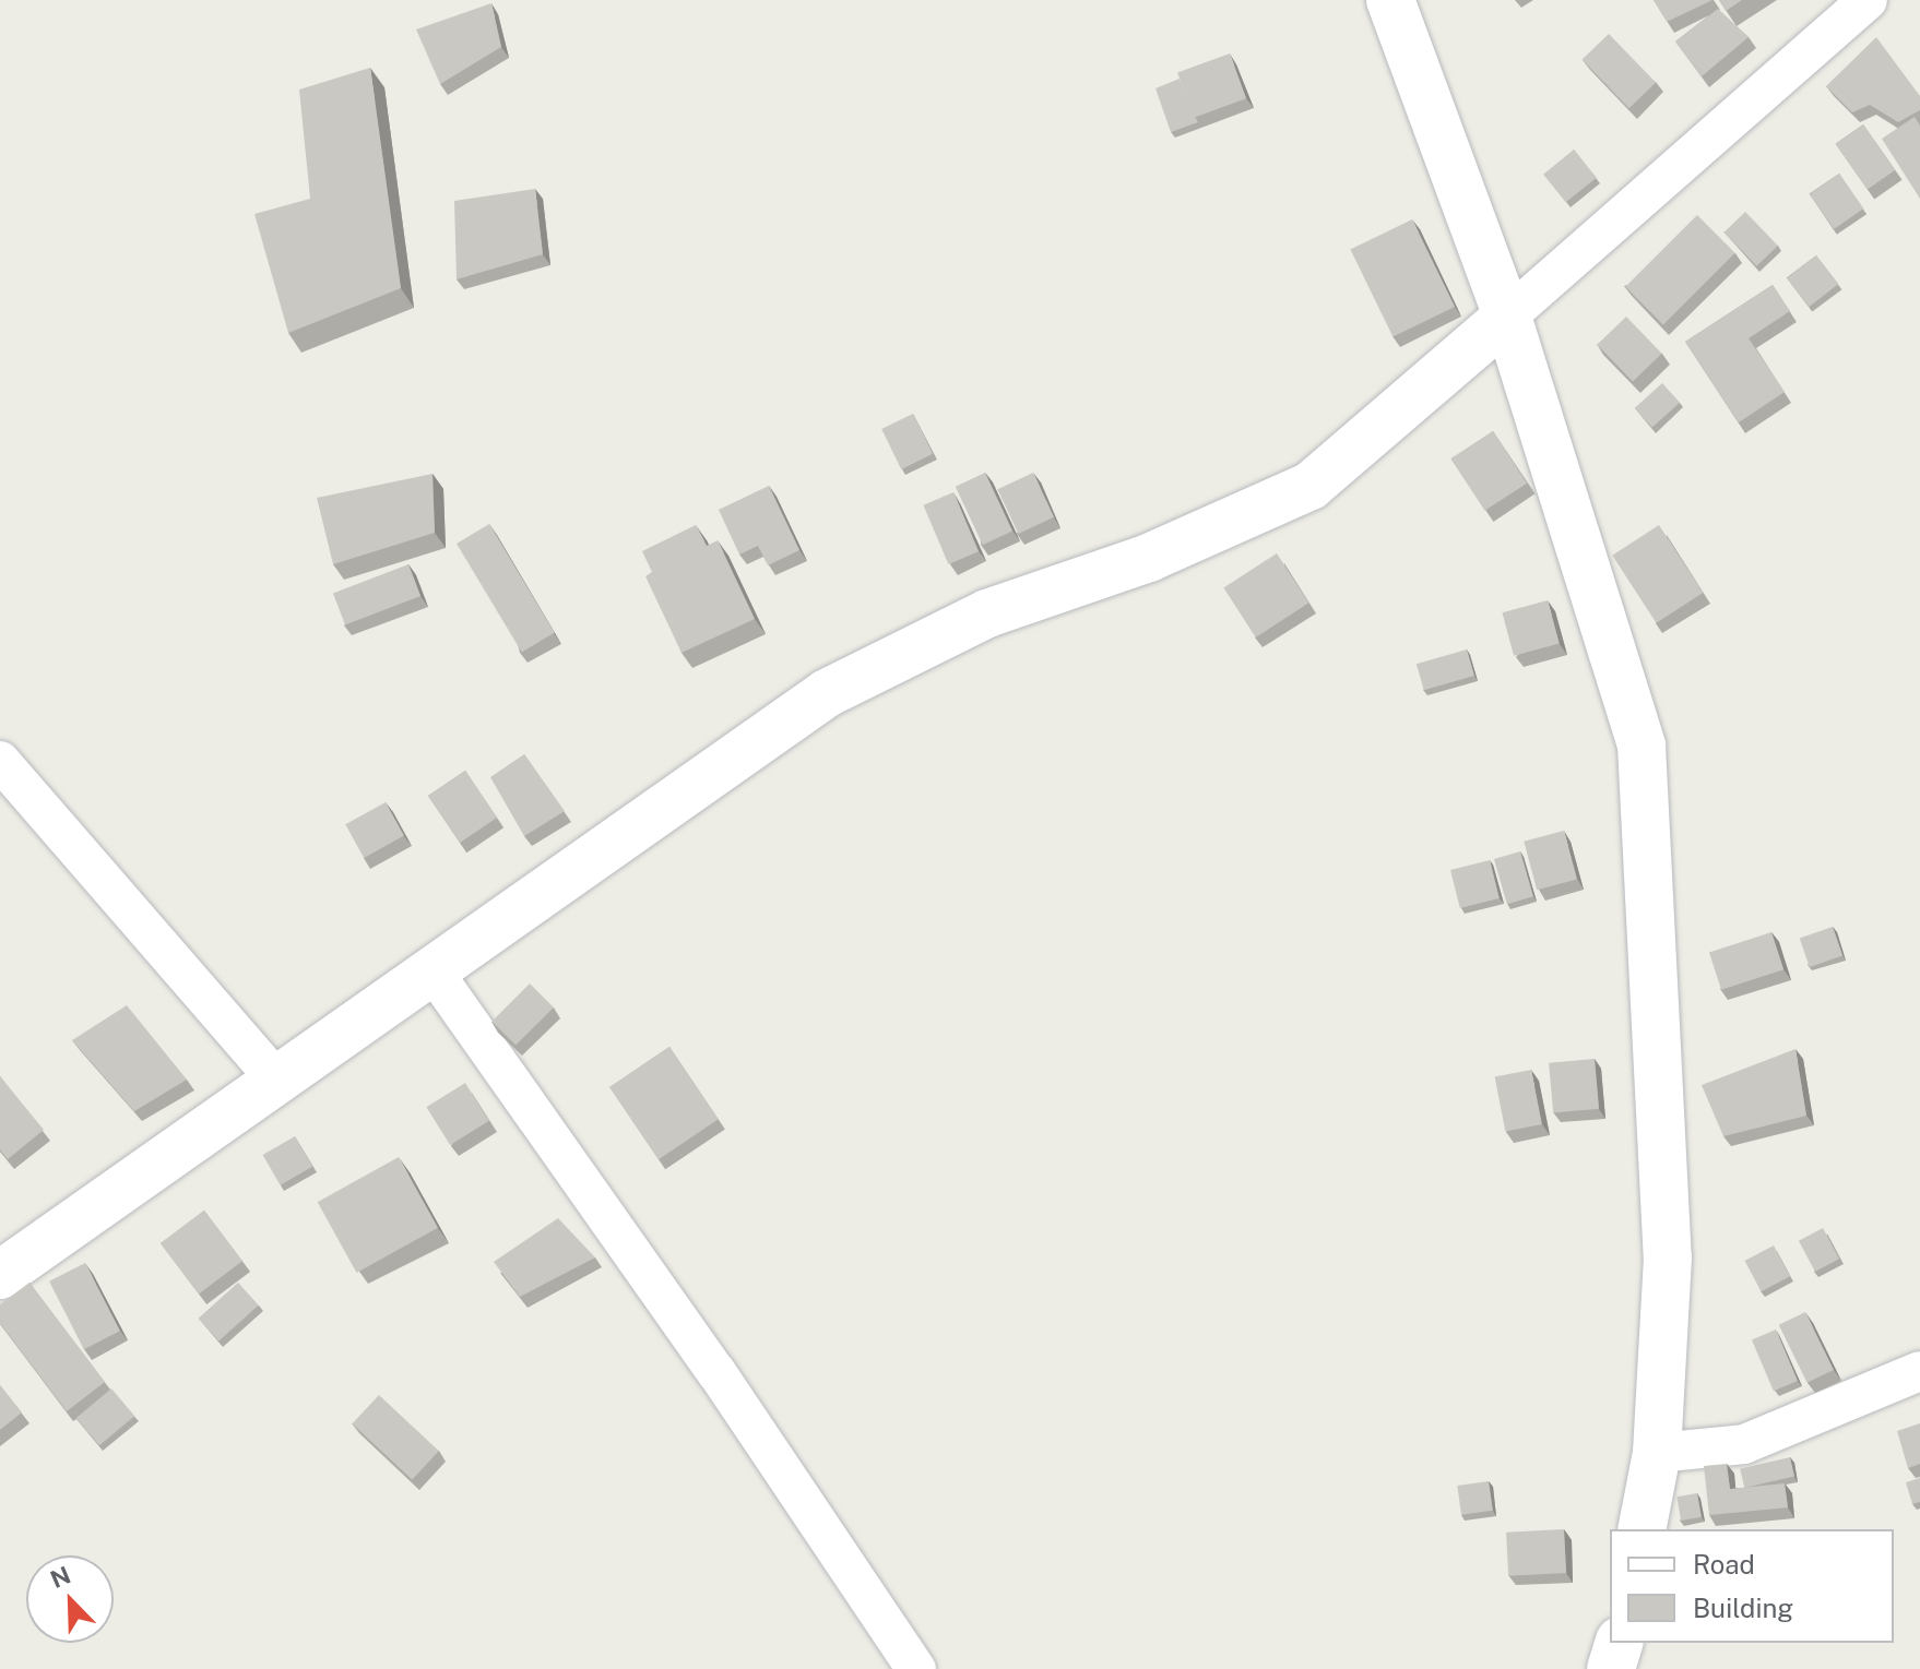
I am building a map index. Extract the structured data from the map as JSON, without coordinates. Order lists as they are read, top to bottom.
{
  "legend": ["Road", "Building"],
  "north": "top left"
}
